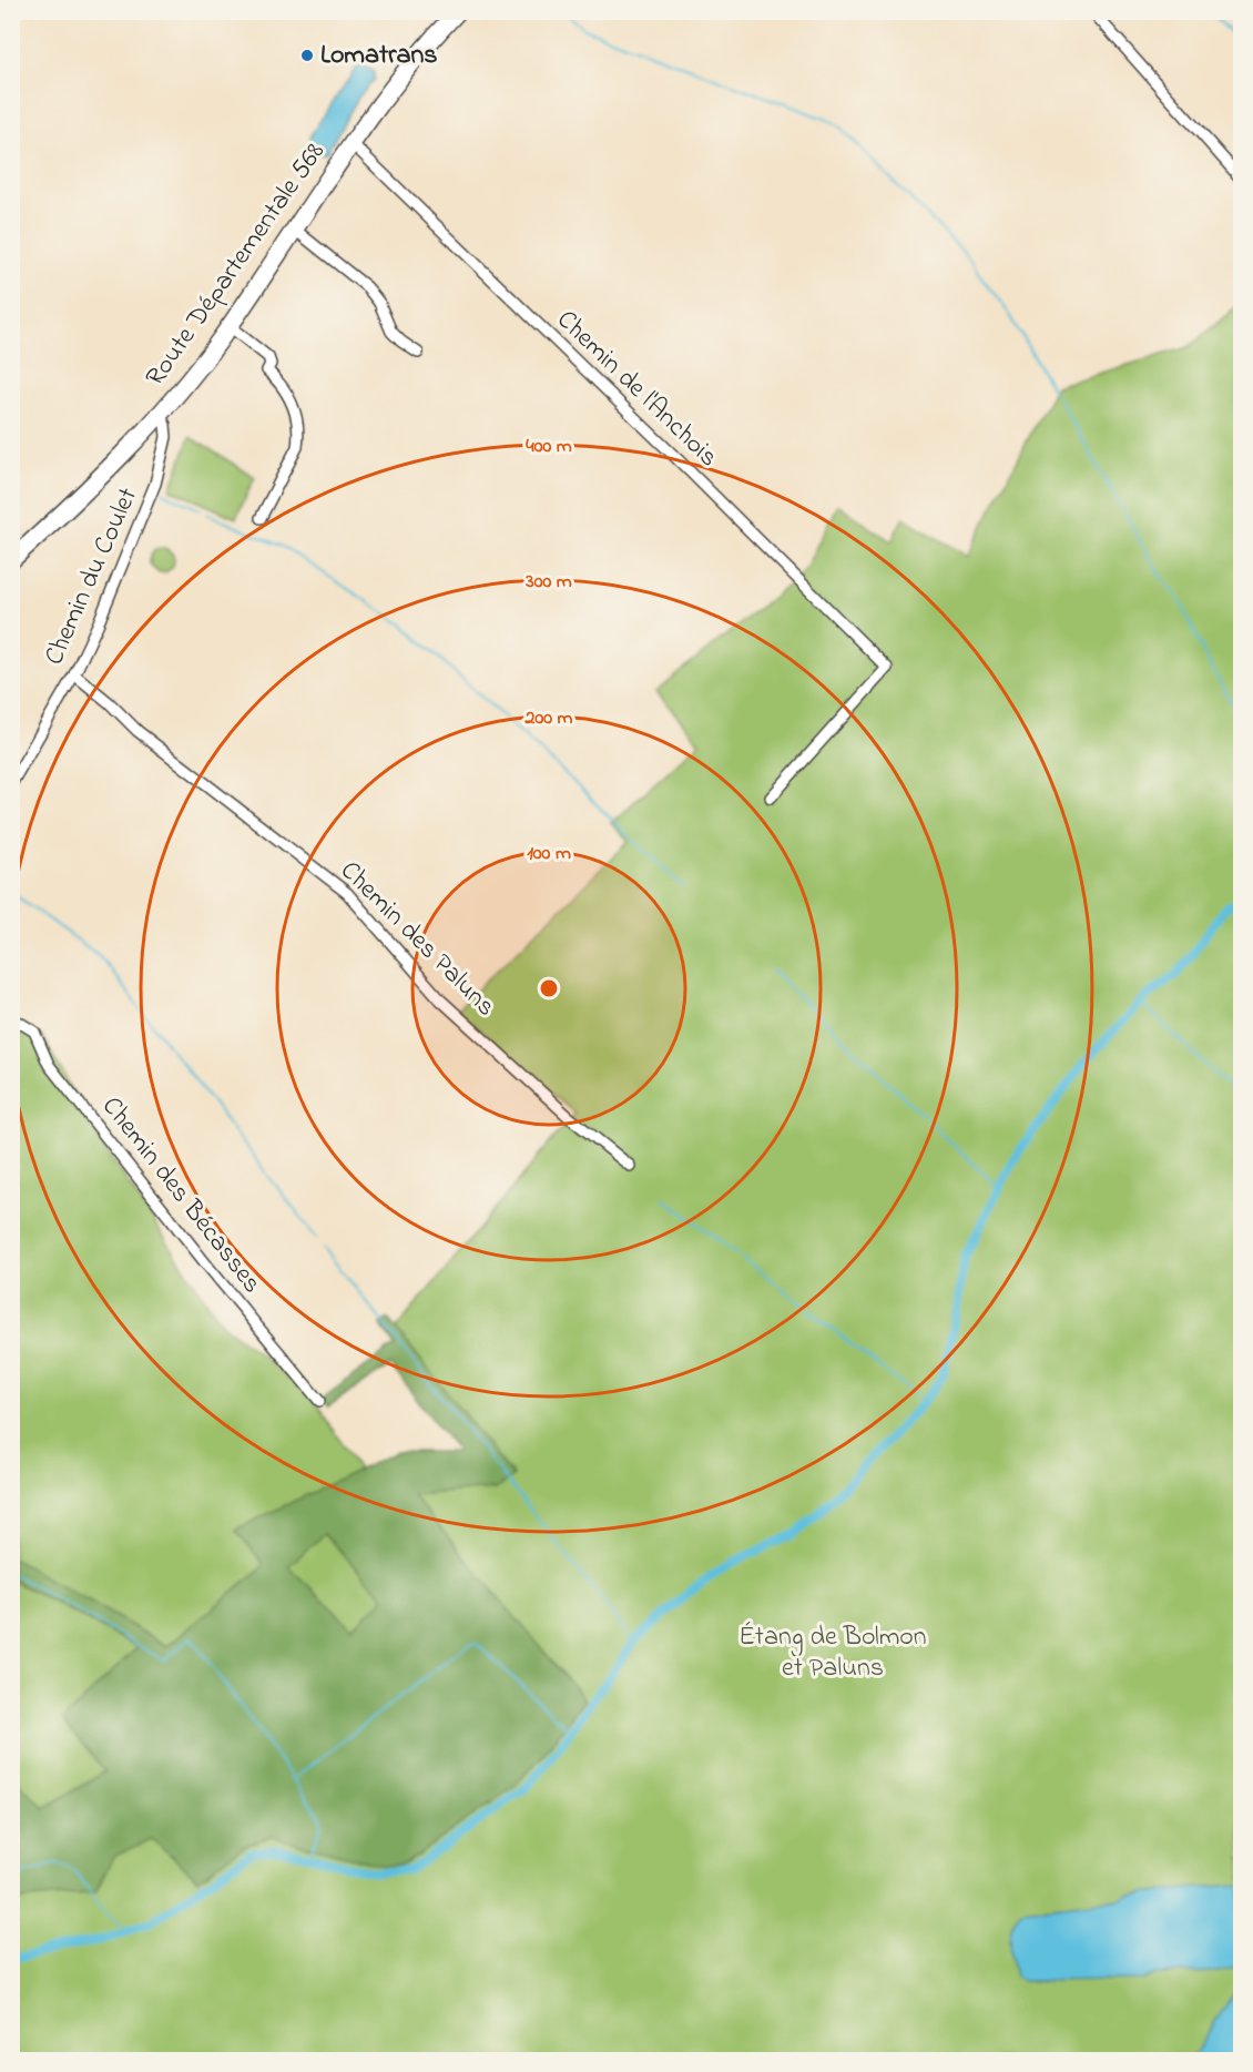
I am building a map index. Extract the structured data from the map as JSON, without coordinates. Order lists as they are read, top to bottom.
{
  "streets": {
    "main road": ["Route Départementale 568"],
    "street": [
      "Chemin de l'Anchois",
      "Chemin du Coulet",
      "Chemin des Paluns",
      "Chemin des Bécasses"
    ]
  },
  "crossings": [
    ["Route Départementale 568", "Chemin de l'Anchois"],
    ["Route Départementale 568", "Chemin du Coulet"],
    ["Chemin du Coulet", "Chemin des Paluns"]
  ],
  "parks": ["Étang de Bolmon et Paluns"],
  "places": ["Lomatrans"],
  "rings": [
    "400 m",
    "300 m",
    "200 m",
    "100 m"
  ]
}
